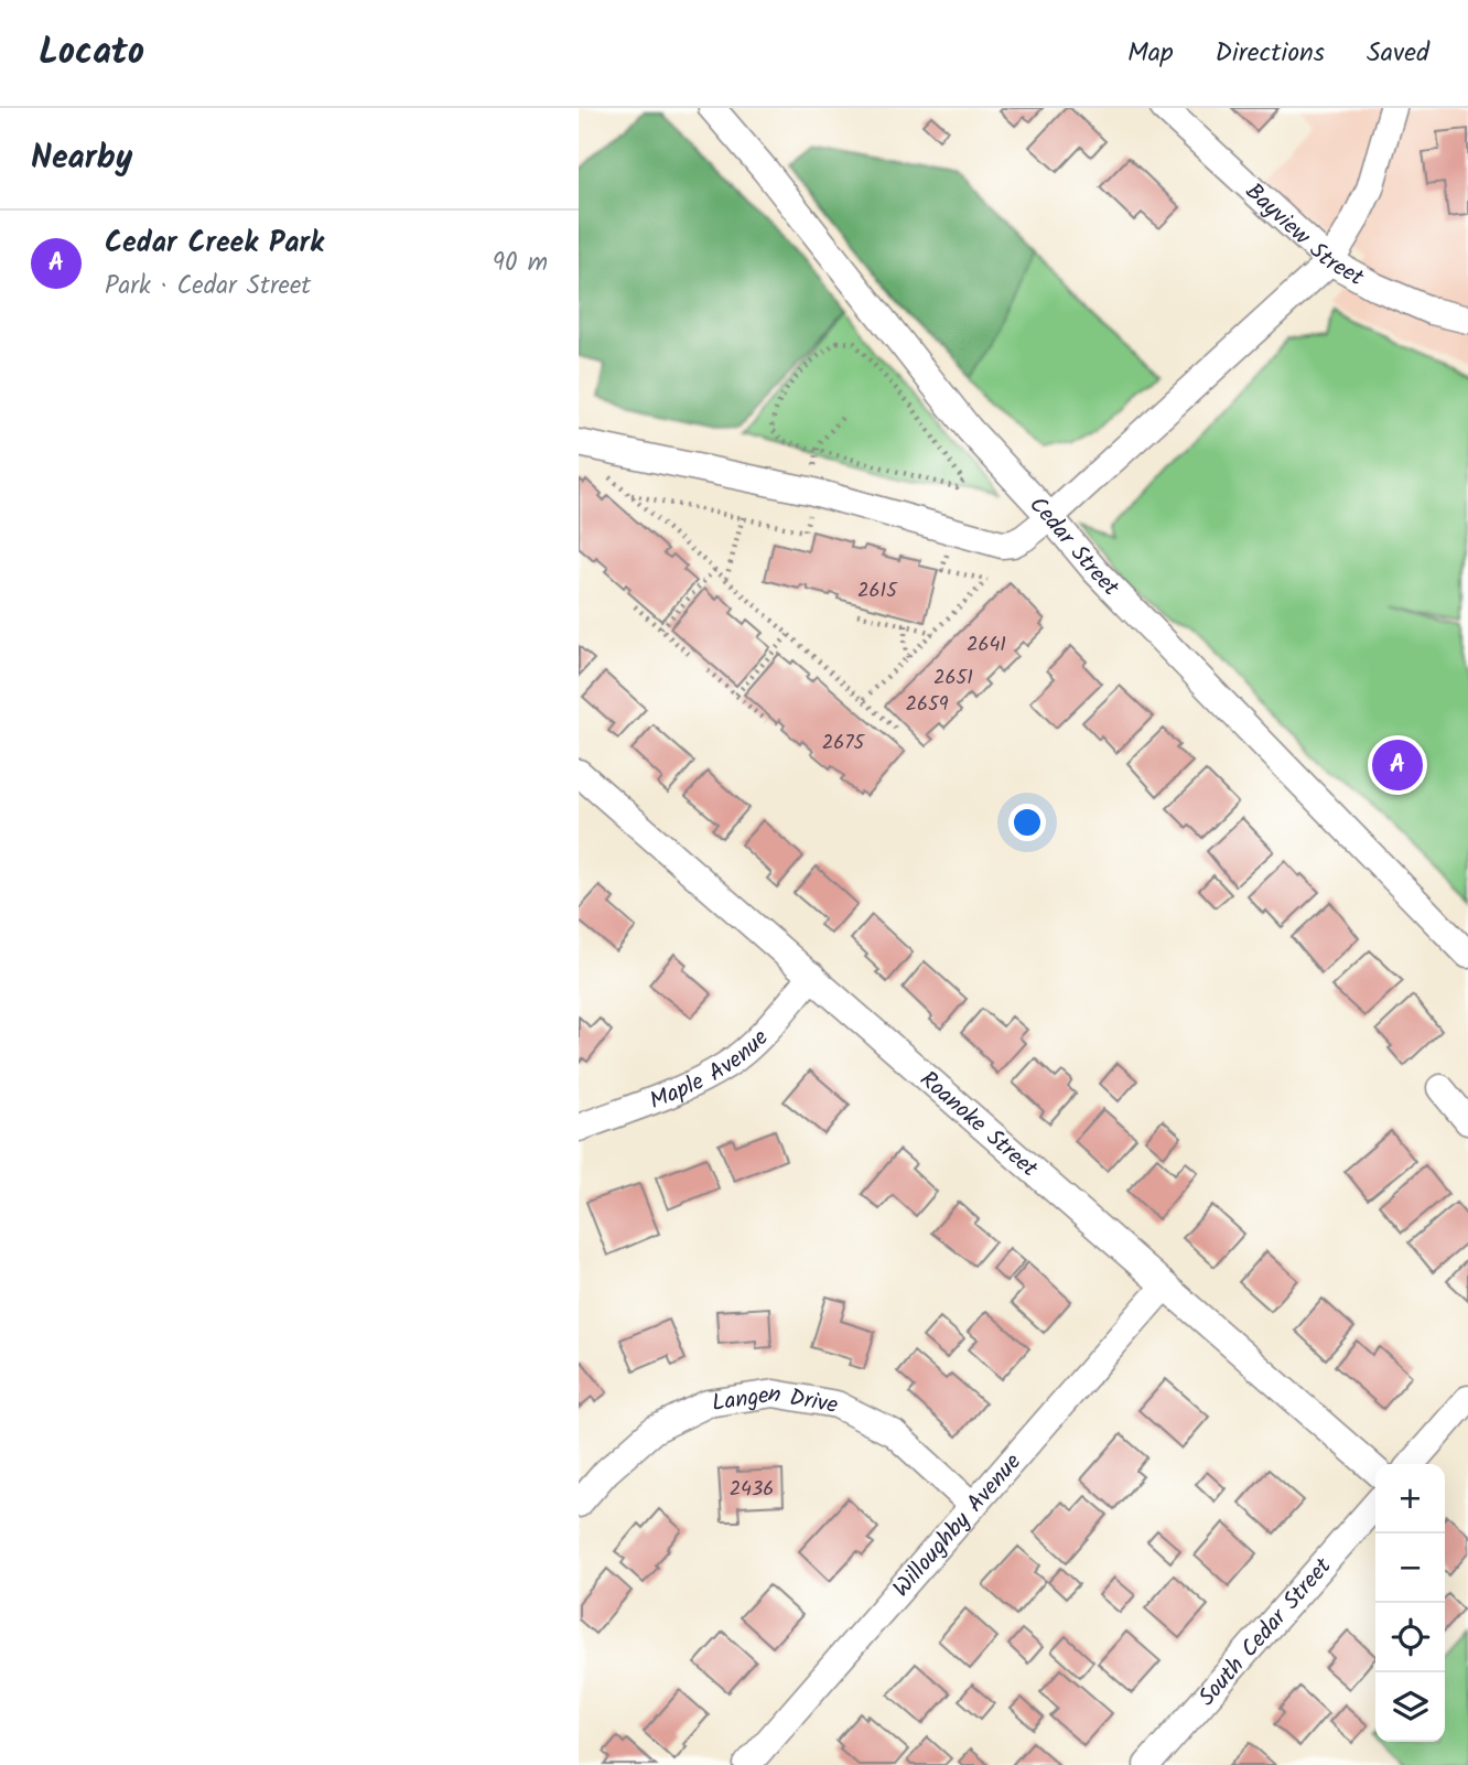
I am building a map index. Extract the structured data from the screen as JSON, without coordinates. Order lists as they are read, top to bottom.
{
  "streets": {
    "street": [
      "Bayview Street",
      "Cedar Street",
      "Maple Avenue",
      "Roanoke Street",
      "Langen Drive",
      "Willoughby Avenue",
      "South Cedar Street"
    ]
  },
  "crossings": [
    ["Maple Avenue", "Roanoke Street"],
    ["Roanoke Street", "Willoughby Avenue"],
    ["Langen Drive", "Willoughby Avenue"]
  ],
  "house_numbers": [
    "2615",
    "2641",
    "2651",
    "2659",
    "2675",
    "2436"
  ],
  "page": {
    "header": "Locato",
    "nav": ["Map", "Directions", "Saved"],
    "heading": "Nearby",
    "list": [
      {
        "mark": "A",
        "name": "Cedar Creek Park",
        "note": "Park · Cedar Street",
        "value": "90 m"
      }
    ],
    "pins": "A",
    "map_buttons": ["+", "−"]
  }
}
